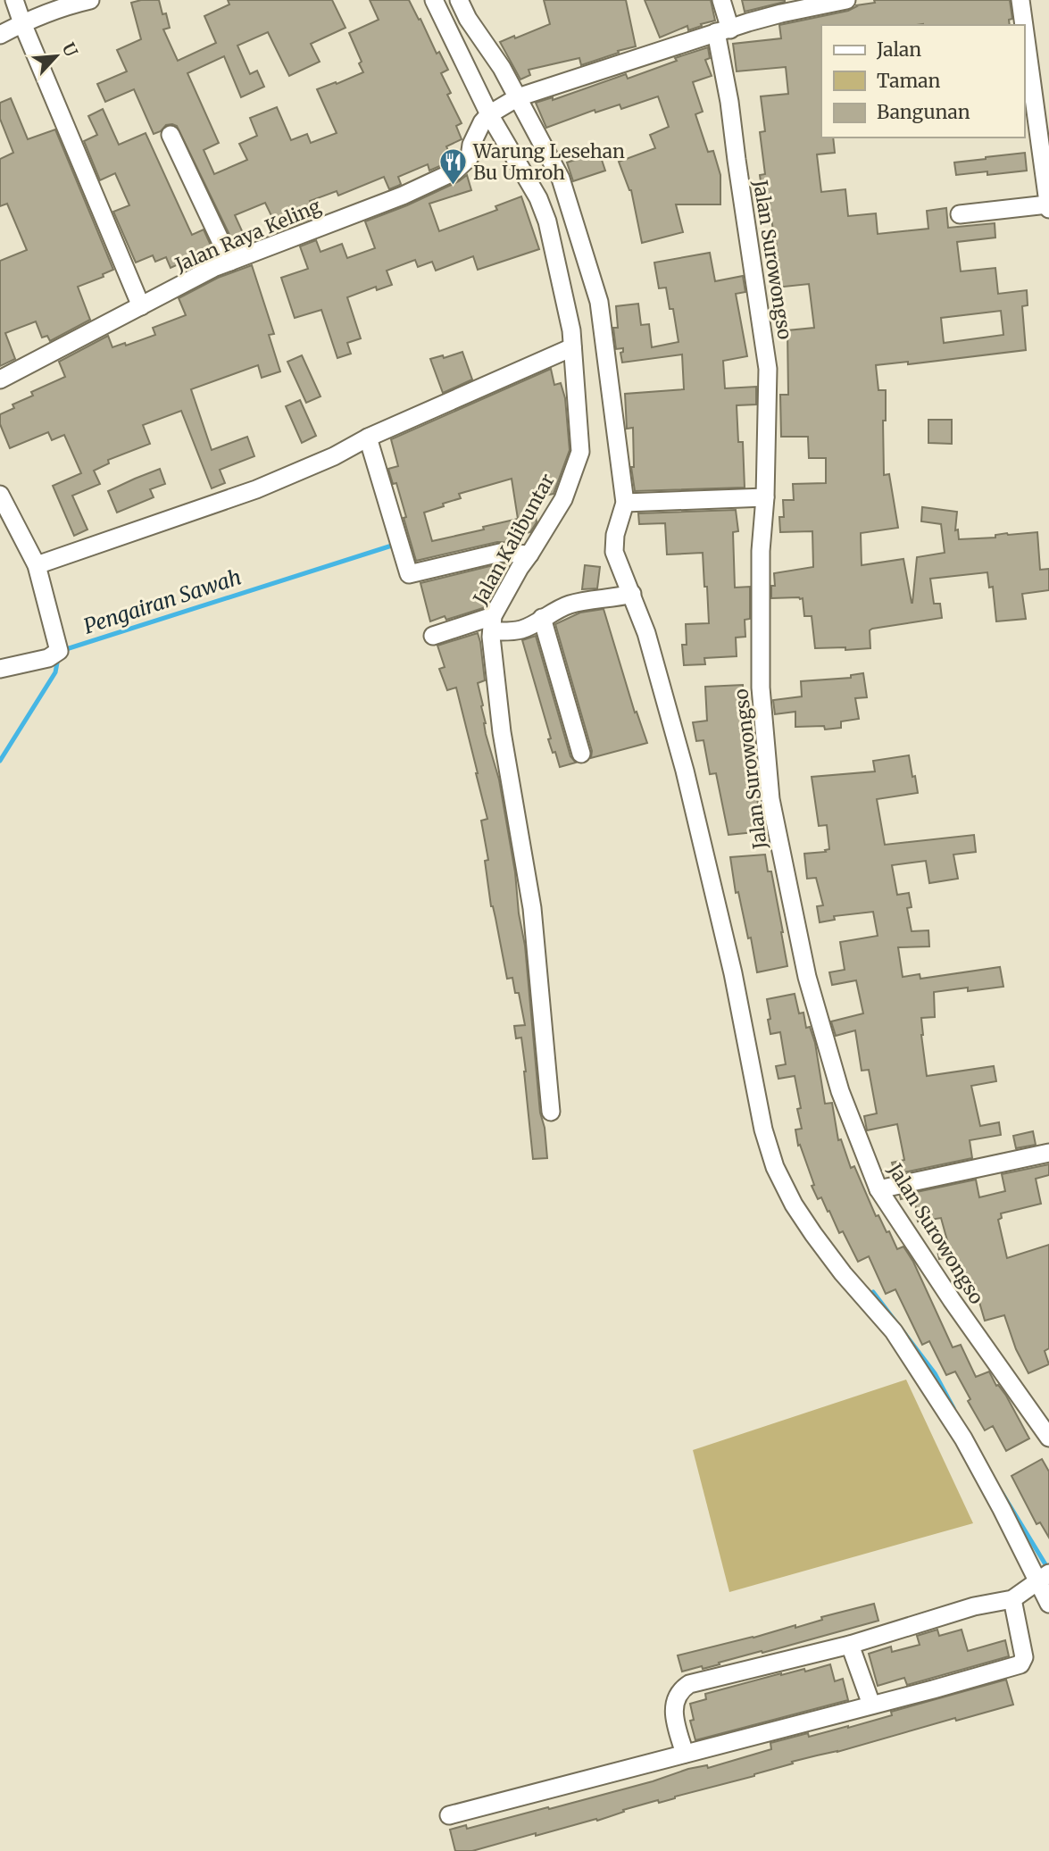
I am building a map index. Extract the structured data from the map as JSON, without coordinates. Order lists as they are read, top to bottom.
{
  "streets": {
    "street": ["Jalan Raya Keling", "Jalan Surowongso", "Jalan Kalibuntar"]
  },
  "crossings": [
    ["Jalan Raya Keling", "Jalan Kalibuntar"]
  ],
  "water": ["Pengairan Sawah"],
  "places": {
    "restaurant": ["Warung Lesehan Bu Umroh"]
  },
  "legend": ["Jalan", "Taman", "Bangunan"],
  "north": "top right"
}
